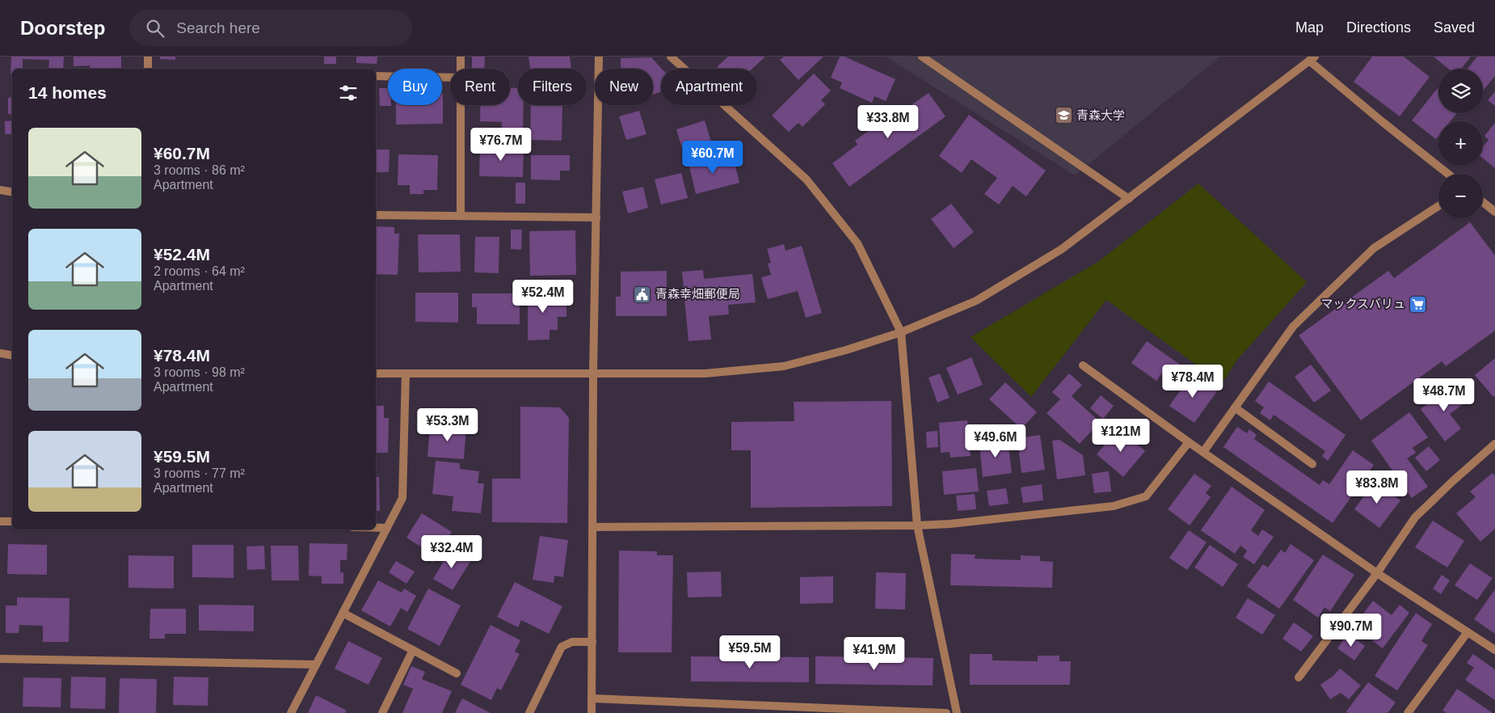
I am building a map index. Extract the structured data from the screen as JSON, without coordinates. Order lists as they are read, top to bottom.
{
  "places": {
    "school or university": ["青森大学"],
    "public building": ["青森幸畑郵便局"],
    "supermarket": ["マックスバリュ"]
  },
  "page": {
    "header": "Doorstep",
    "search": "Search here",
    "nav": ["Map", "Directions", "Saved"],
    "map_buttons": ["+", "−"],
    "chip": [
      "Buy",
      "Rent",
      "Filters",
      "New",
      "Apartment"
    ],
    "heading": "14 homes",
    "price": [
      "¥33.8M",
      "¥76.7M",
      "¥60.7M",
      "¥52.4M",
      "¥78.4M",
      "¥48.7M",
      "¥53.3M",
      "¥121M",
      "¥49.6M",
      "¥83.8M",
      "¥32.4M",
      "¥90.7M",
      "¥59.5M",
      "¥41.9M"
    ],
    "list": [
      {
        "name": "¥60.7M",
        "note": "3 rooms · 86 m² · Apartment"
      },
      {
        "name": "¥52.4M",
        "note": "2 rooms · 64 m² · Apartment"
      },
      {
        "name": "¥78.4M",
        "note": "3 rooms · 98 m² · Apartment"
      },
      {
        "name": "¥59.5M",
        "note": "3 rooms · 77 m² · Apartment"
      }
    ]
  }
}
